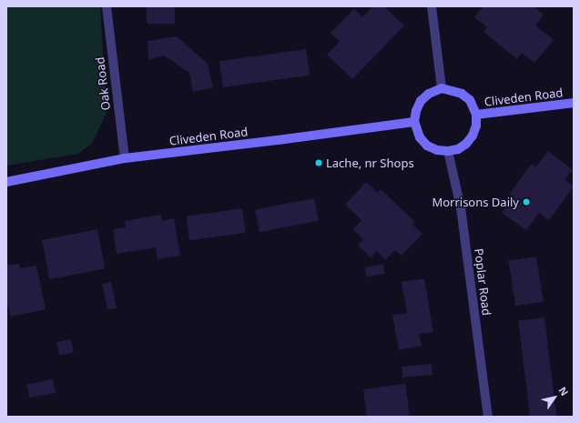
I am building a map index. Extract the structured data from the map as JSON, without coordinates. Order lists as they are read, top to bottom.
{
  "streets": {
    "street": ["Oak Road", "Cliveden Road", "Poplar Road"]
  },
  "crossings": [
    ["Oak Road", "Cliveden Road"],
    ["Cliveden Road", "Poplar Road"]
  ],
  "places": ["Lache, nr Shops", "Morrisons Daily"],
  "north": "top right"
}
